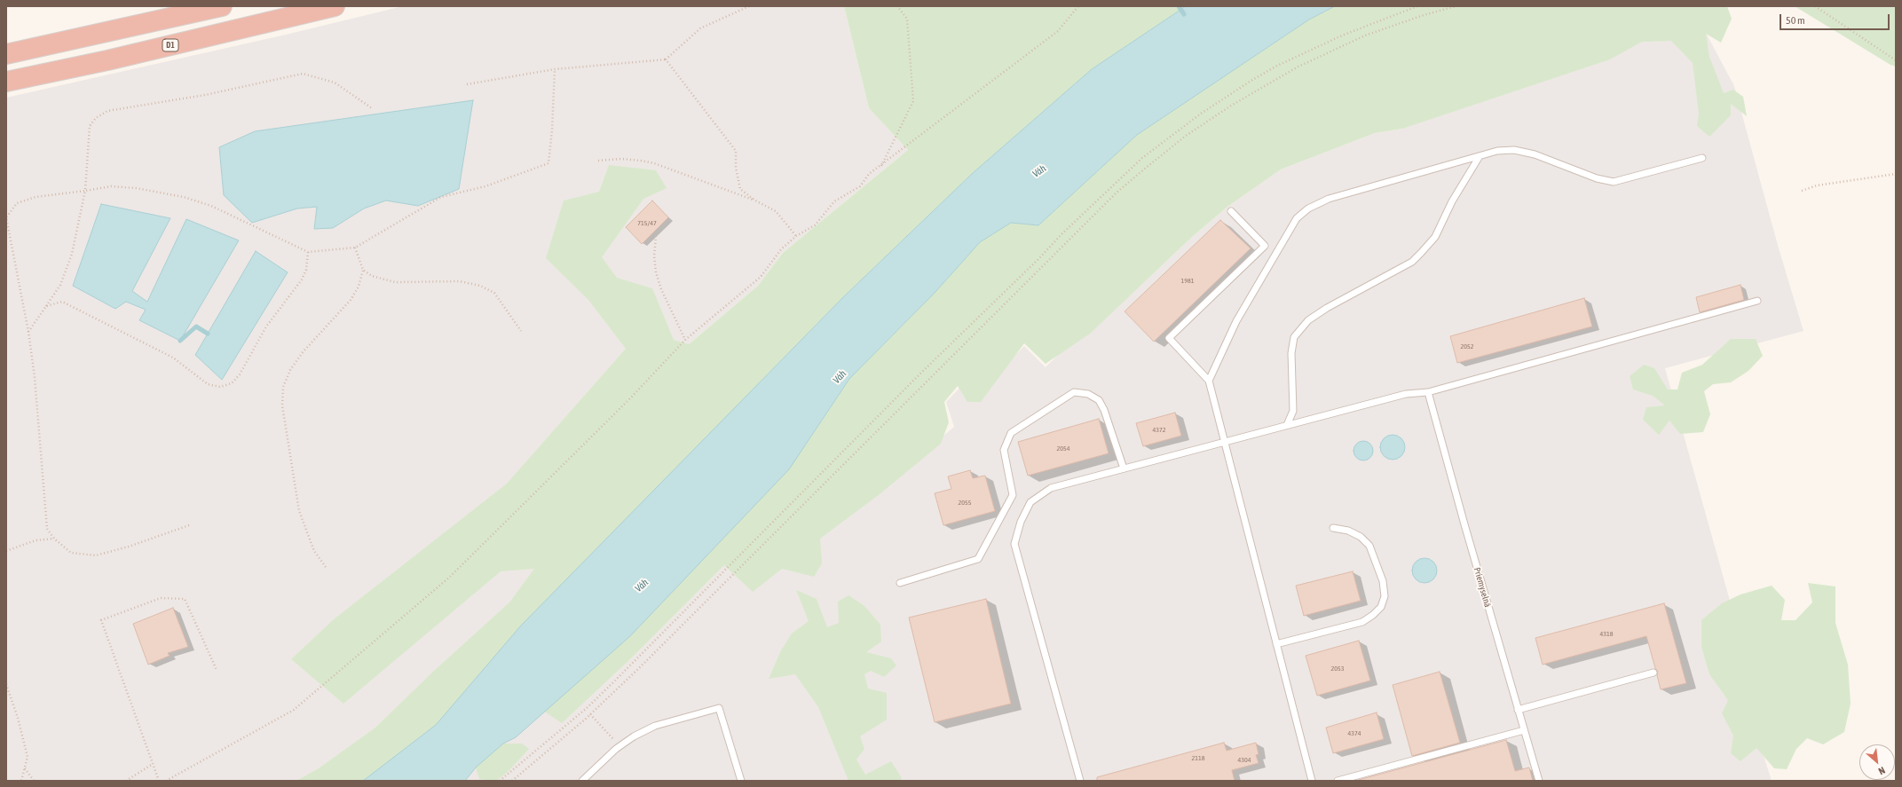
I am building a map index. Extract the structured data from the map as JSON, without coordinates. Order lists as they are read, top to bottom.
{
  "streets": {
    "highway": ["D1"],
    "lane": ["Priemyselná"]
  },
  "water": ["Váh"],
  "house_numbers": [
    "715/47",
    "1981",
    "2052",
    "4372",
    "2054",
    "2055",
    "4318",
    "2053",
    "4374",
    "2118",
    "4304"
  ],
  "scale_bar": "50 m",
  "north": "bottom right"
}
